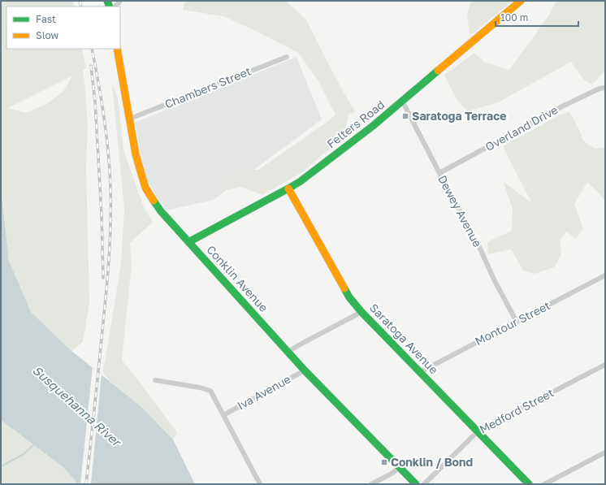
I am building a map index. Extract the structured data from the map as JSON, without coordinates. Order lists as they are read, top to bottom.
{
  "streets": {
    "street": [
      "Chambers Street",
      "Felters Road",
      "Overland Drive",
      "Dewey Avenue",
      "Conklin Avenue",
      "Montour Street",
      "Saratoga Avenue",
      "Iva Avenue",
      "Medford Street"
    ]
  },
  "crossings": [
    ["Chambers Street", "Conklin Avenue"],
    ["Felters Road", "Dewey Avenue"],
    ["Felters Road", "Conklin Avenue"],
    ["Felters Road", "Saratoga Avenue"],
    ["Overland Drive", "Dewey Avenue"],
    ["Dewey Avenue", "Montour Street"],
    ["Conklin Avenue", "Iva Avenue"],
    ["Montour Street", "Saratoga Avenue"],
    ["Saratoga Avenue", "Medford Street"]
  ],
  "water": ["Susquehanna River"],
  "places": {
    "transit": ["Saratoga Terrace", "Conklin / Bond"]
  },
  "legend": ["Fast", "Slow"],
  "scale_bar": "100 m"
}
